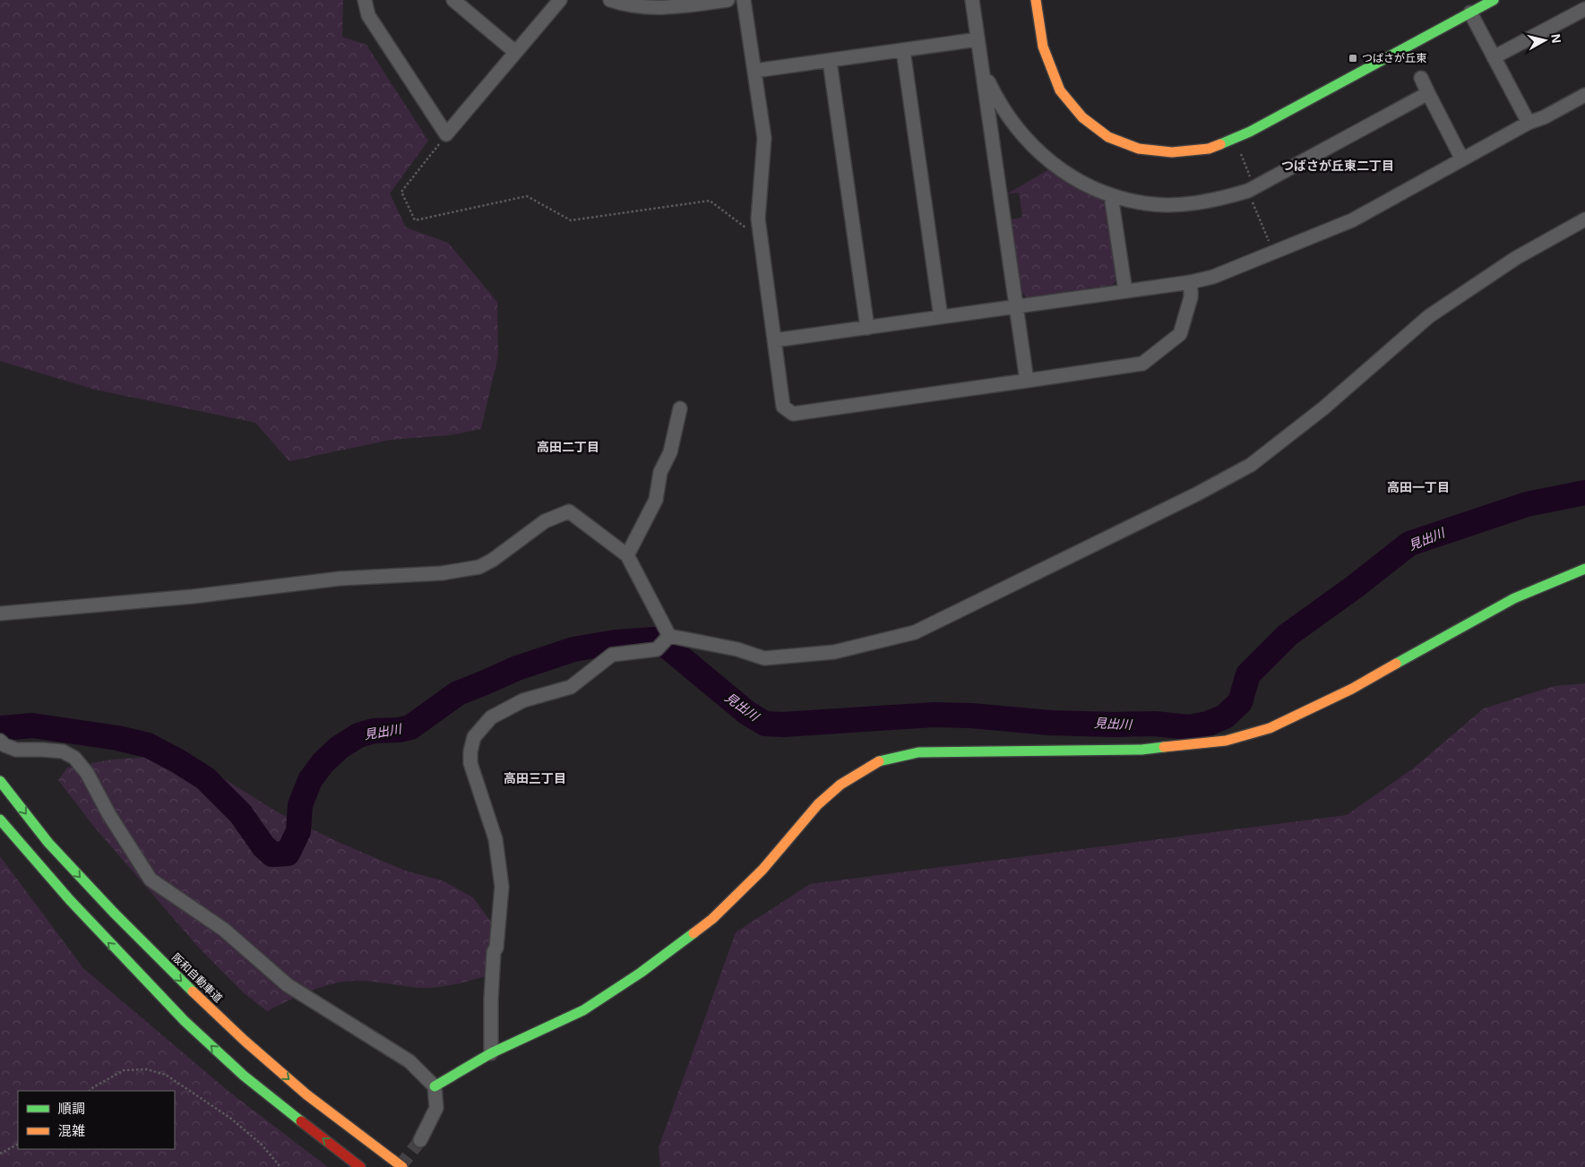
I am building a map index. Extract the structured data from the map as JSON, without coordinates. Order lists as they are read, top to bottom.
{
  "streets": {
    "main road": ["阪和自動車道"]
  },
  "districts": [
    "つばさが丘東二丁目",
    "高田二丁目",
    "高田一丁目",
    "高田三丁目"
  ],
  "water": ["見出川"],
  "places": {
    "transit": ["つばさが丘東"]
  },
  "legend": ["順調", "混雑"],
  "north": "right"
}
